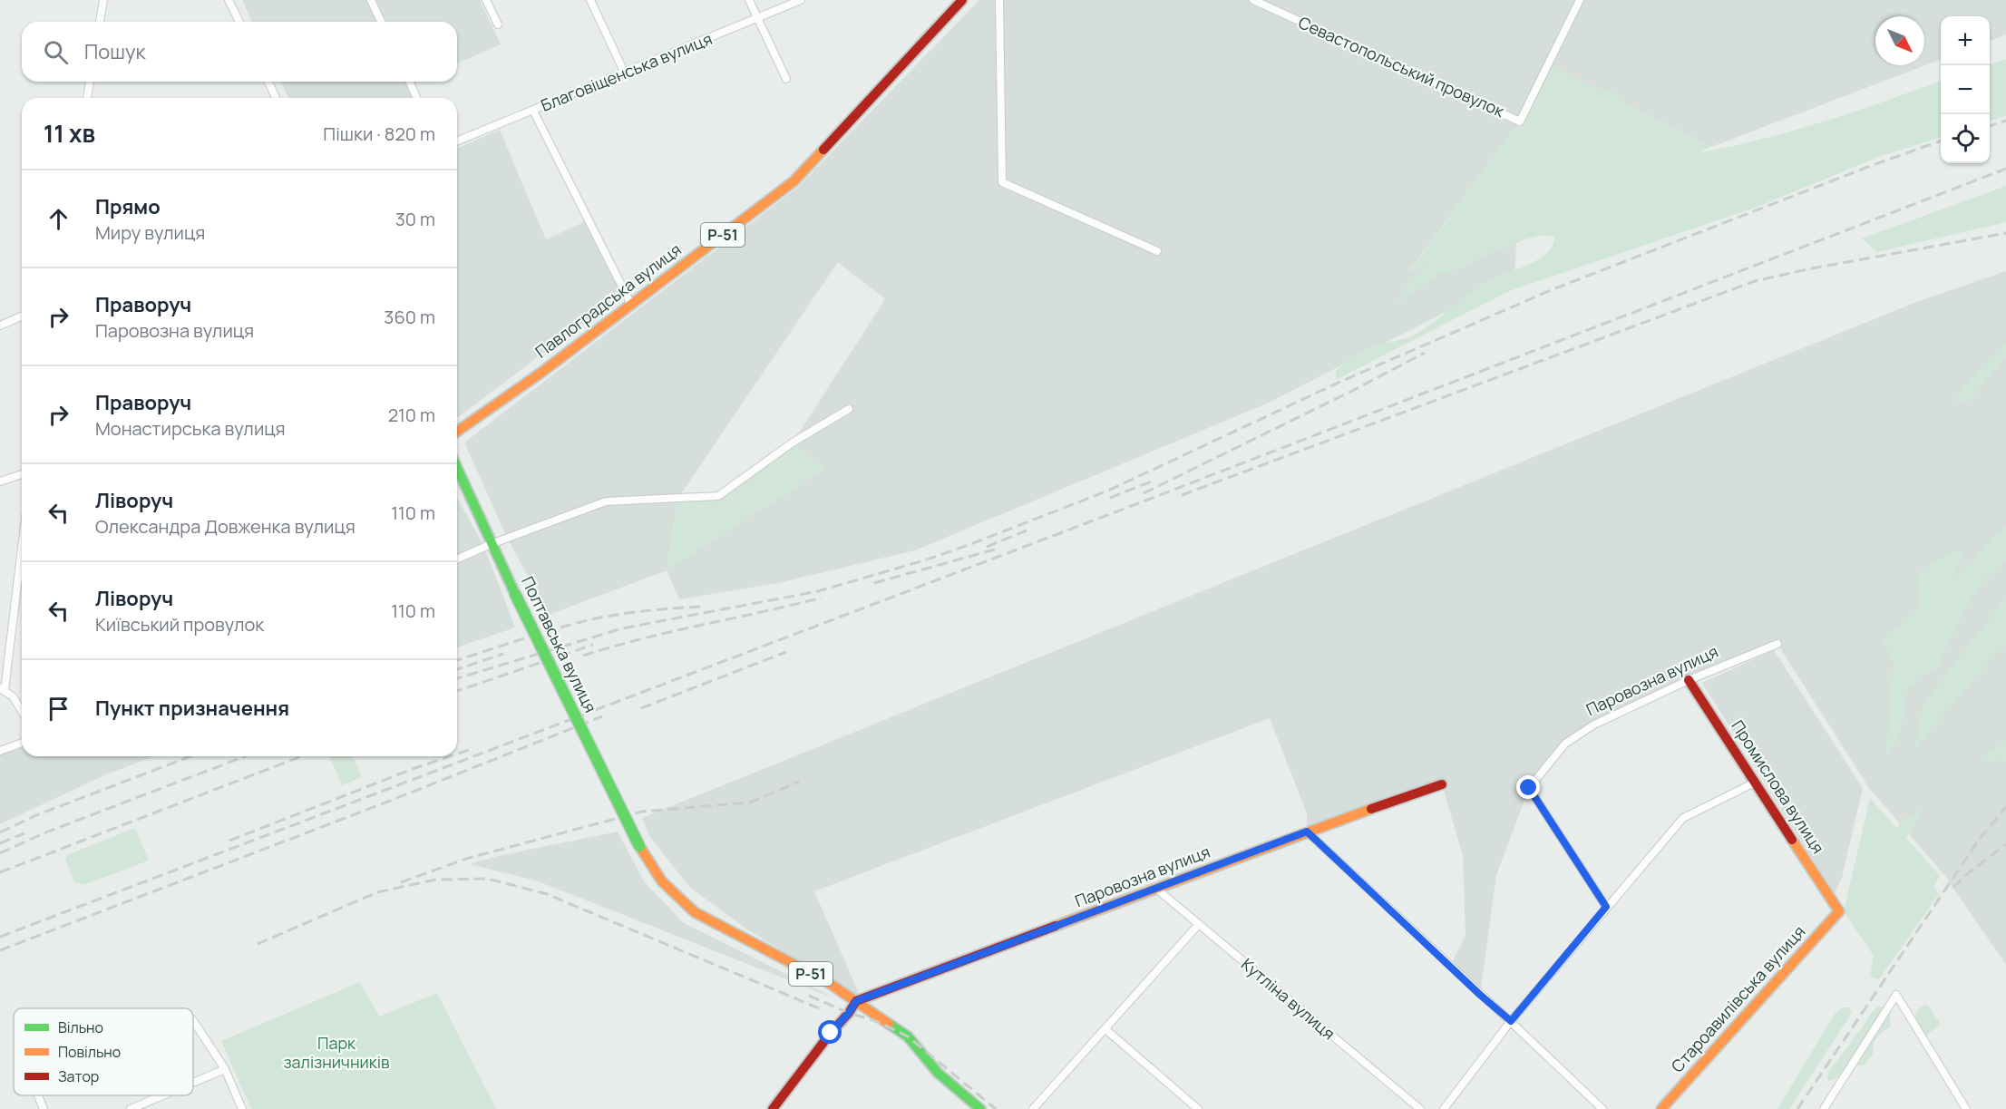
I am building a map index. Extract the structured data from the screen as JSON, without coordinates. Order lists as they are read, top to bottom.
{
  "streets": {
    "main road": [
      "Р-51",
      "Павлоградська вулиця",
      "Полтавська вулиця",
      "Паровозна вулиця",
      "Промислова вулиця",
      "Староавилівська вулиця"
    ],
    "street": ["Севастопольський провулок", "Благовіщенська вулиця", "Кутліна вулиця"]
  },
  "crossings": [
    ["Р-51", "Полтавська вулиця"],
    ["Р-51", "Паровозна вулиця"],
    ["Полтавська вулиця", "Паровозна вулиця"],
    ["Паровозна вулиця", "Промислова вулиця"],
    ["Паровозна вулиця", "Кутліна вулиця"],
    ["Промислова вулиця", "Староавилівська вулиця"]
  ],
  "parks": ["Парк залізничників"],
  "legend": ["Вільно", "Повільно", "Затор"],
  "north": "bottom right",
  "page": {
    "map_buttons": ["+", "−"],
    "search": "Пошук",
    "heading": ["11 хв", "Пішки · 820 m"],
    "list": [
      ["Прямо", "Миру вулиця", "30 m"],
      ["Праворуч", "Паровозна вулиця", "360 m"],
      ["Праворуч", "Монастирська вулиця", "210 m"],
      ["Ліворуч", "Олександра Довженка вулиця", "110 m"],
      ["Ліворуч", "Київський провулок", "110 m"],
      "Пункт призначення"
    ]
  }
}
